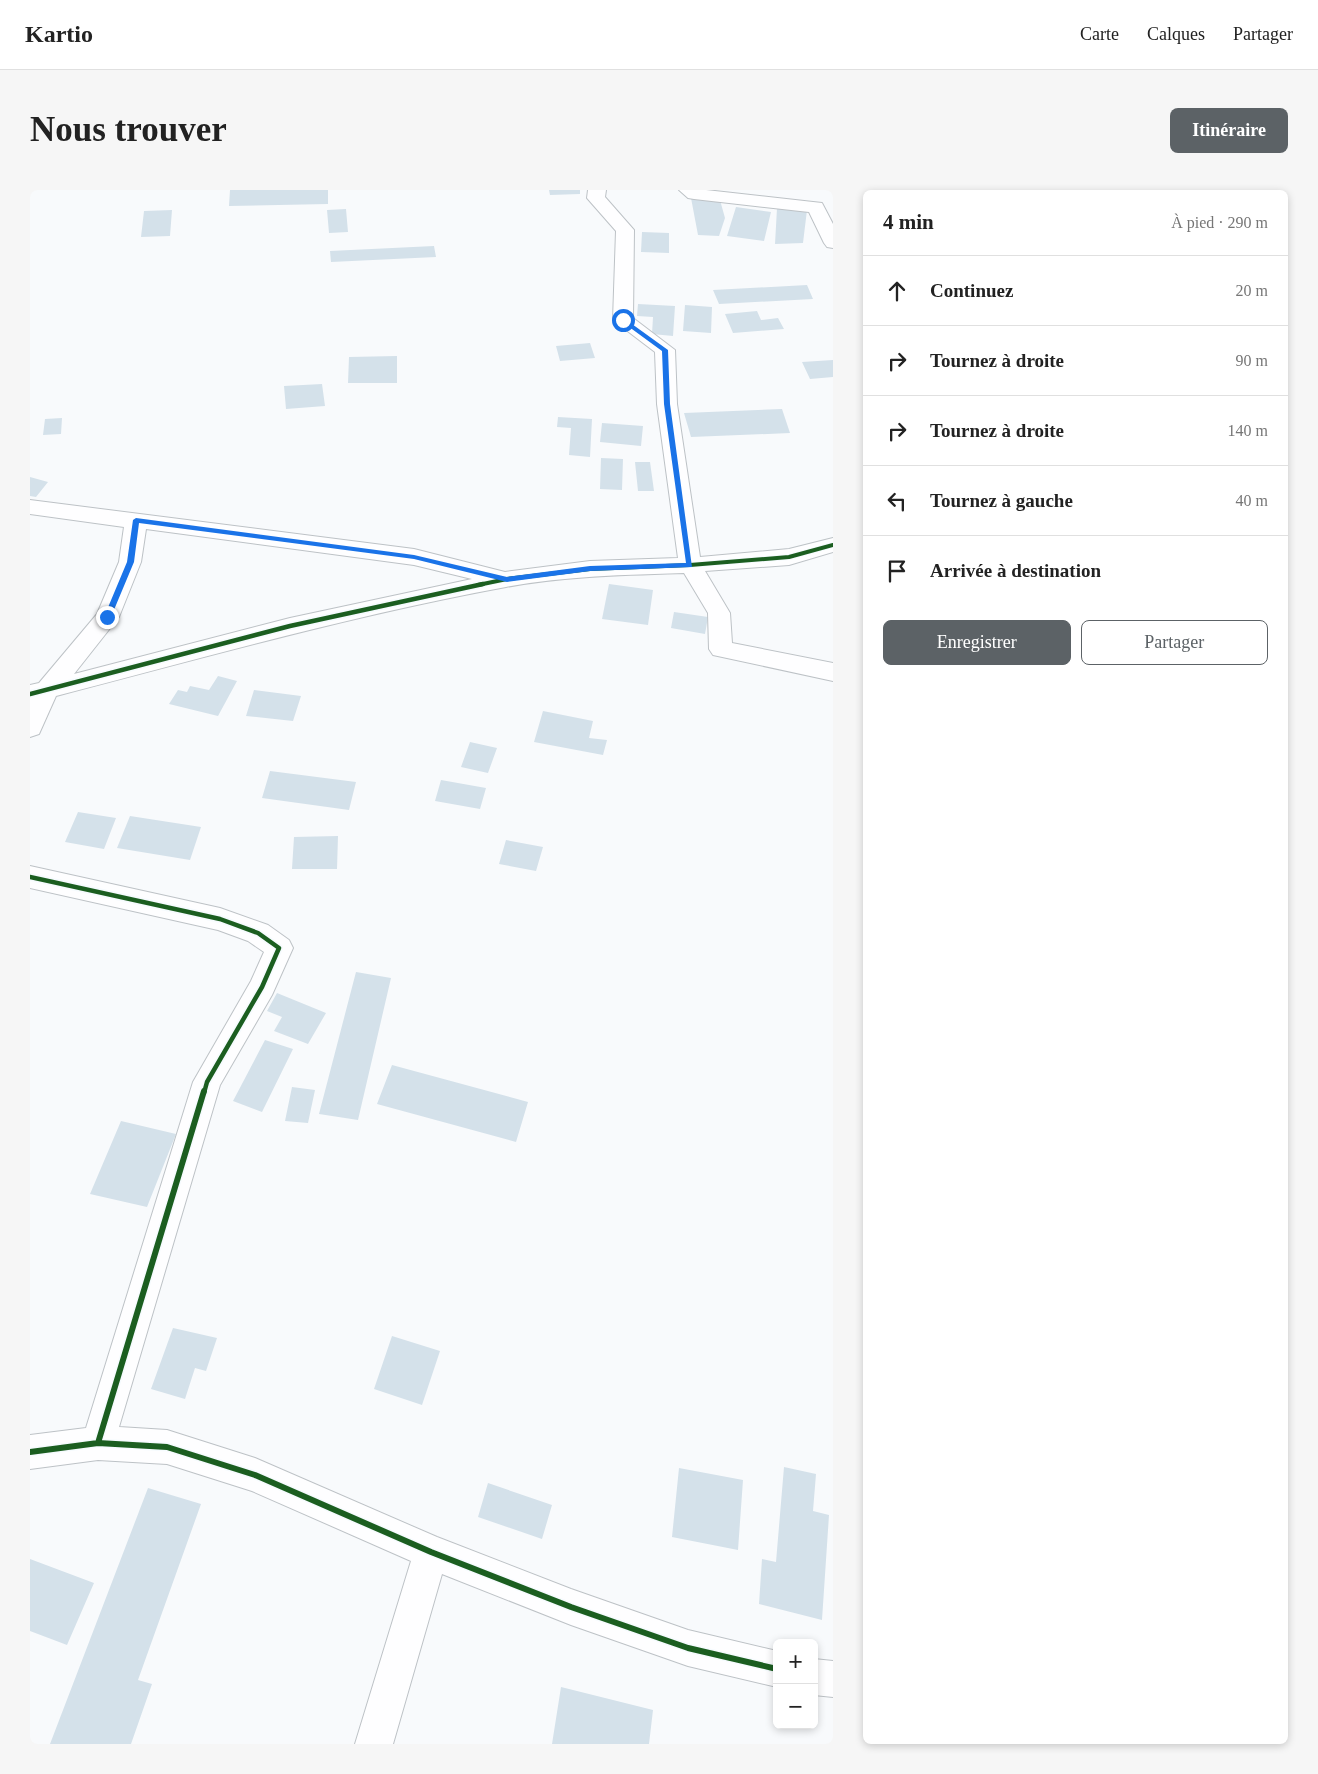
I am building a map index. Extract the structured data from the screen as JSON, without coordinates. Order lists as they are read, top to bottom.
{
  "page": {
    "header": "Kartio",
    "nav": ["Carte", "Calques", "Partager"],
    "buttons": [
      "Itinéraire",
      ["Enregistrer", "Partager"]
    ],
    "title": "Nous trouver",
    "heading": ["4 min", "À pied · 290 m"],
    "list": [
      ["Continuez", "20 m"],
      ["Tournez à droite", "90 m"],
      ["Tournez à droite", "140 m"],
      ["Tournez à gauche", "40 m"],
      "Arrivée à destination"
    ],
    "map_buttons": ["+", "−"]
  }
}
